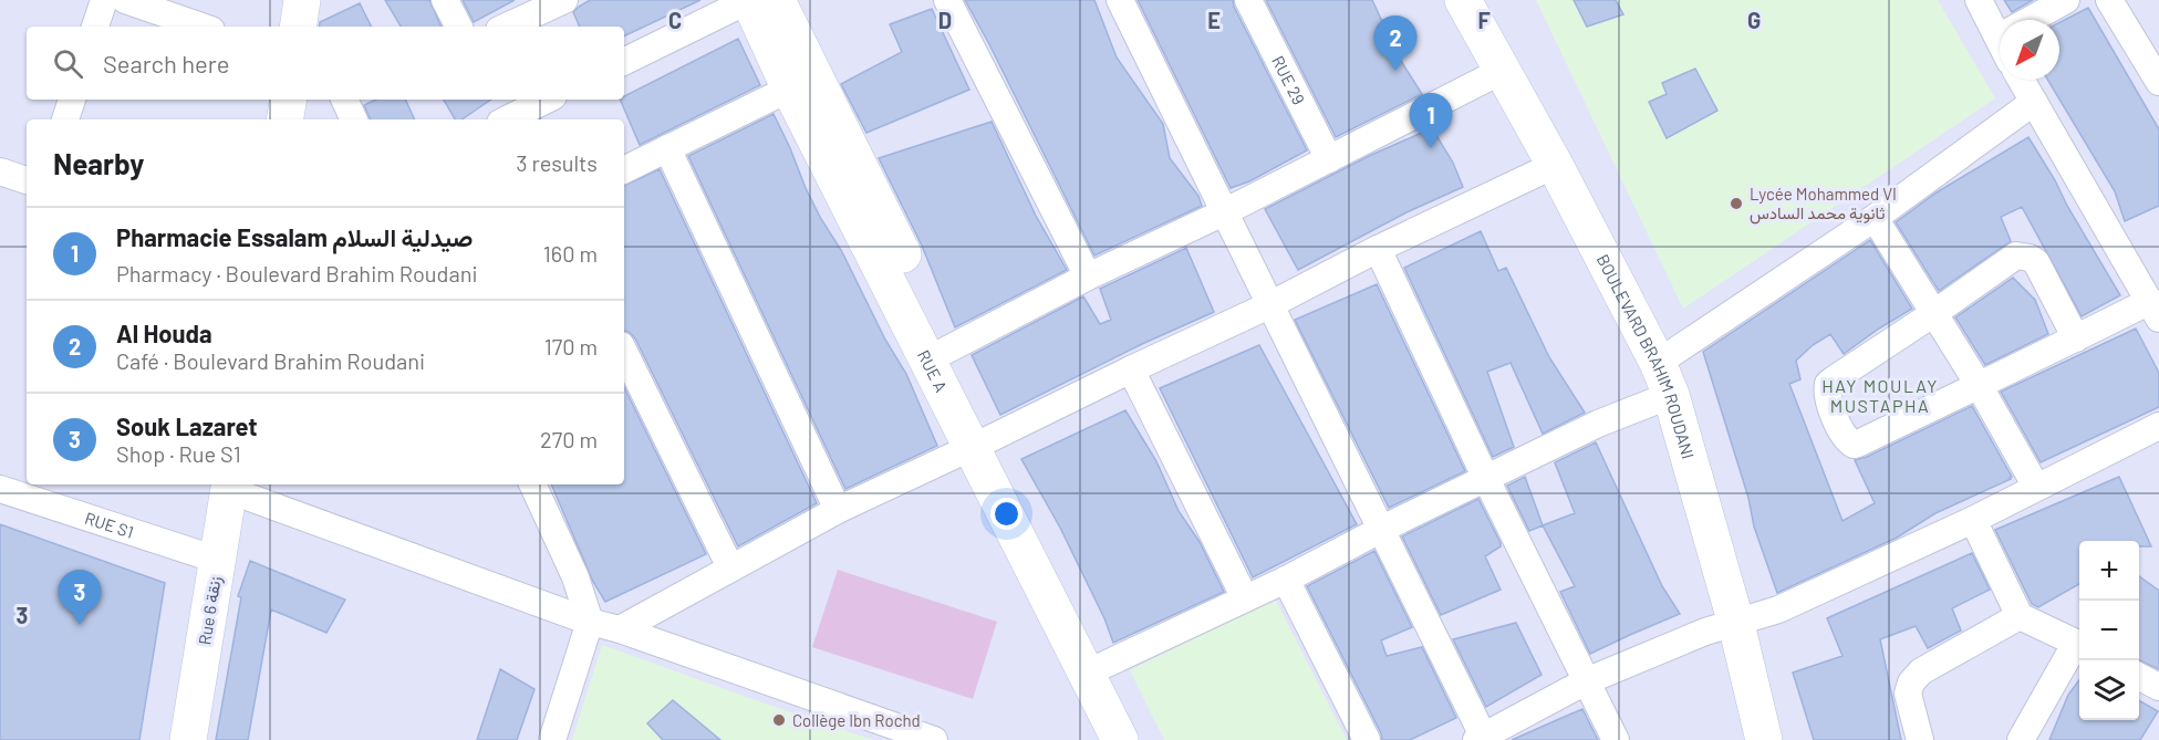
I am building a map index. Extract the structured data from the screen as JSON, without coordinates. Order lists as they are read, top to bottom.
{
  "streets": {
    "street": [
      "RUE 29",
      "BOULEVARD BRAHIM ROUDANI",
      "RUE A",
      "RUE S1",
      "Rue 6 زنقة"
    ]
  },
  "crossings": [
    ["RUE S1", "Rue 6 زنقة"]
  ],
  "districts": ["HAY MOULAY MUSTAPHA"],
  "places": ["Lycée Mohammed VI ثانوية محمد السادس", "Collège Ibn Rochd"],
  "north": "bottom left",
  "page": {
    "pins": ["2", "1", "3"],
    "search": "Search here",
    "heading": ["Nearby", "3 results"],
    "list": [
      {
        "mark": "1",
        "name": "Pharmacie Essalam صيدلية السلام",
        "note": "Pharmacy · Boulevard Brahim Roudani",
        "value": "160 m"
      },
      {
        "mark": "2",
        "name": "Al Houda",
        "note": "Café · Boulevard Brahim Roudani",
        "value": "170 m"
      },
      {
        "mark": "3",
        "name": "Souk Lazaret",
        "note": "Shop · Rue S1",
        "value": "270 m"
      }
    ],
    "map_buttons": ["+", "−"]
  },
  "grid": {
    "columns": [
      "C",
      "D",
      "E",
      "F",
      "G"
    ],
    "rows": ["3"]
  }
}
